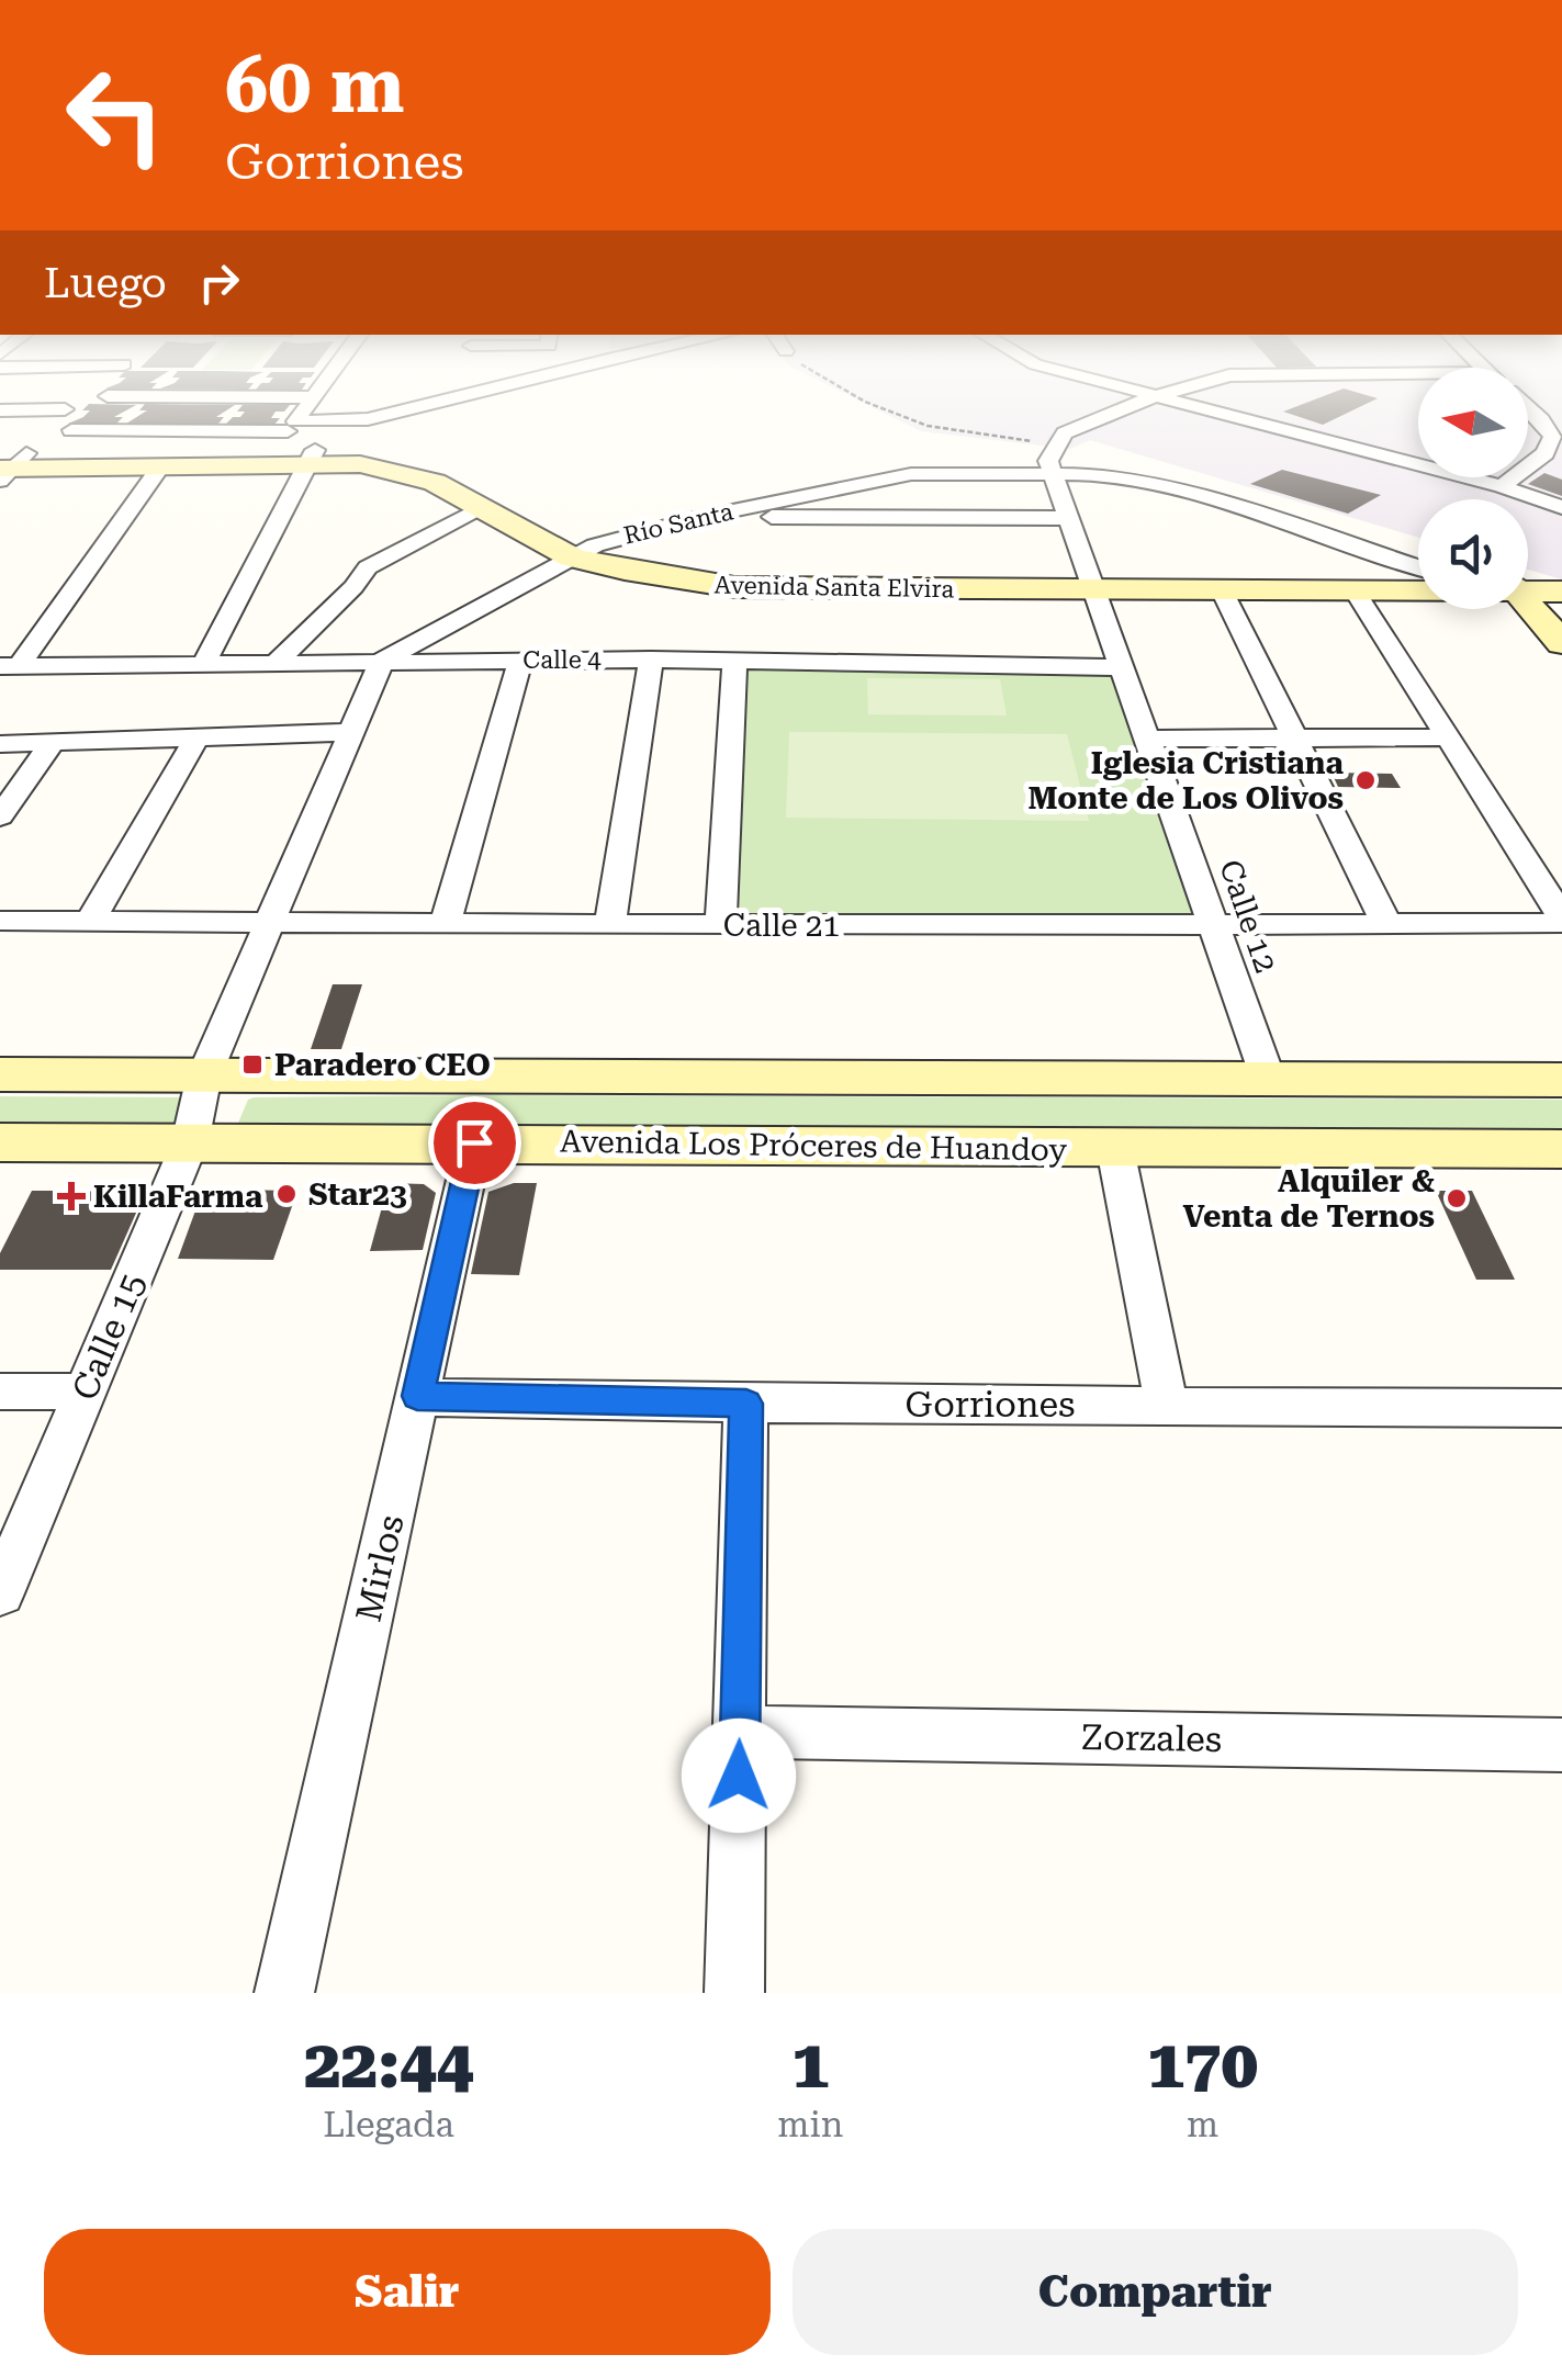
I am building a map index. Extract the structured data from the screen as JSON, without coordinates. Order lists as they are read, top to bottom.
{
  "streets": {
    "street": [
      "Río Santa",
      "Avenida Santa Elvira",
      "Calle 4",
      "Calle 12",
      "Calle 21",
      "Avenida Los Próceres de Huandoy",
      "Calle 15",
      "Gorriones",
      "Mirlos",
      "Zorzales"
    ]
  },
  "crossings": [
    ["Río Santa", "Avenida Santa Elvira"],
    ["Río Santa", "Calle 4"],
    ["Río Santa", "Calle 12"],
    ["Avenida Santa Elvira", "Calle 12"],
    ["Calle 4", "Calle 12"],
    ["Calle 12", "Calle 21"],
    ["Avenida Los Próceres de Huandoy", "Calle 15"],
    ["Avenida Los Próceres de Huandoy", "Mirlos"],
    ["Gorriones", "Mirlos"]
  ],
  "places": {
    "other": ["Iglesia Cristiana Monte de Los Olivos", "Star23", "Alquiler & Venta de Ternos"],
    "transit": ["Paradero CEO"],
    "health": ["KillaFarma"]
  },
  "north": "left",
  "page": {
    "turn": ["60 m", "Gorriones"],
    "then": "Luego",
    "eta": [
      "22:44",
      "Llegada",
      "1",
      "min",
      "170",
      "m"
    ],
    "buttons": ["Salir", "Compartir"]
  }
}
